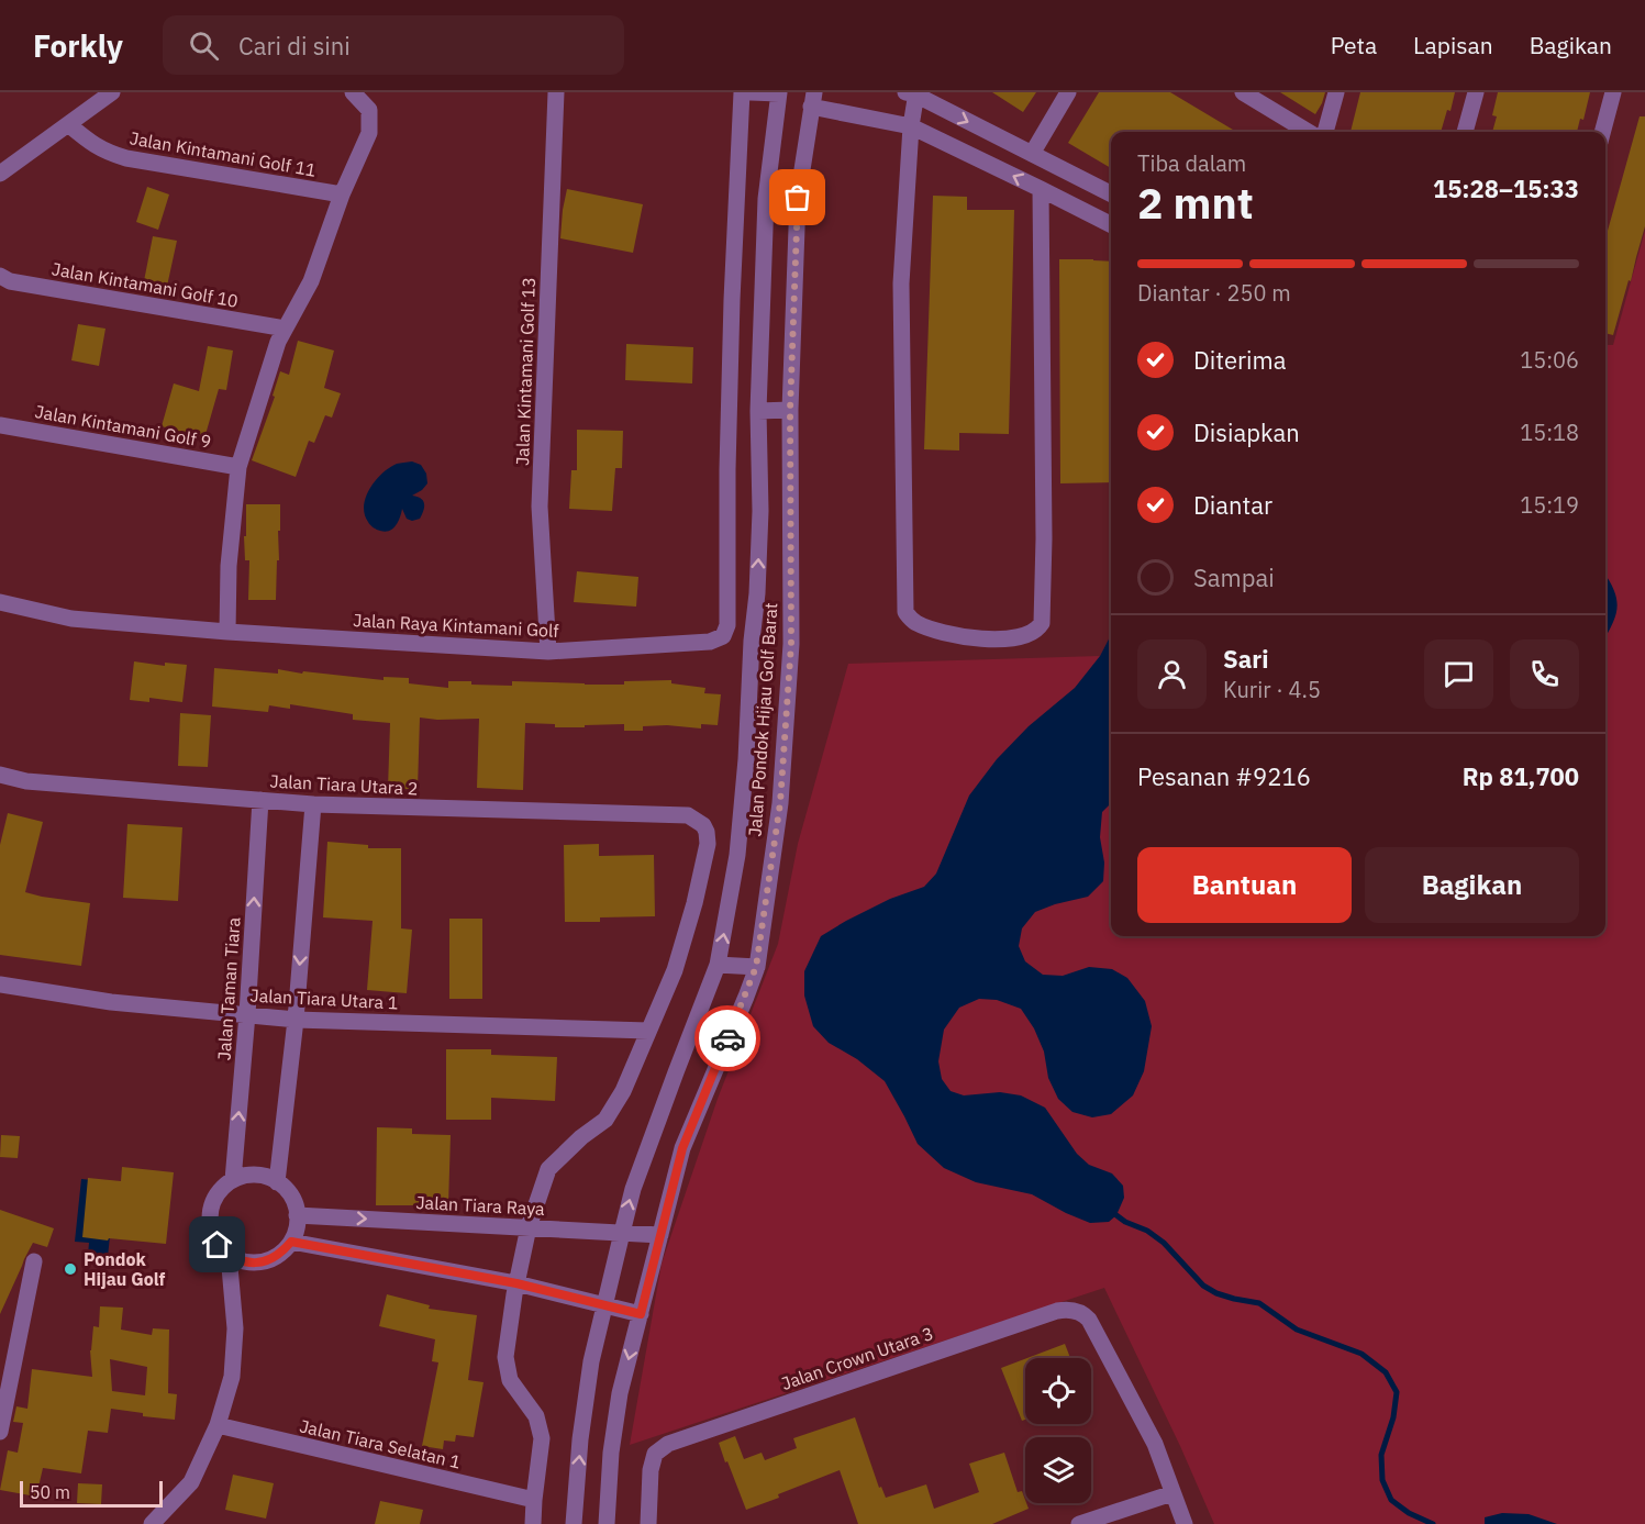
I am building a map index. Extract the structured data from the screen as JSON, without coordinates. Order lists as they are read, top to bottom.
{
  "streets": {
    "street": [
      "Jalan Kintamani Golf 11",
      "Jalan Kintamani Golf 10",
      "Jalan Kintamani Golf 13",
      "Jalan Kintamani Golf 9",
      "Jalan Raya Kintamani Golf",
      "Jalan Pondok Hijau Golf Barat",
      "Jalan Tiara Utara 2",
      "Jalan Taman Tiara",
      "Jalan Tiara Utara 1",
      "Jalan Tiara Raya",
      "Jalan Crown Utara 3",
      "Jalan Tiara Selatan 1"
    ]
  },
  "crossings": [
    ["Jalan Kintamani Golf 13", "Jalan Raya Kintamani Golf"],
    ["Jalan Pondok Hijau Golf Barat", "Jalan Tiara Raya"],
    ["Jalan Tiara Utara 2", "Jalan Taman Tiara"],
    ["Jalan Tiara Utara 2", "Jalan Tiara Utara 1"],
    ["Jalan Taman Tiara", "Jalan Tiara Utara 1"],
    ["Jalan Taman Tiara", "Jalan Tiara Raya"]
  ],
  "places": ["Pondok Hijau Golf"],
  "scale_bar": "50 m",
  "page": {
    "header": "Forkly",
    "search": "Cari di sini",
    "nav": ["Peta", "Lapisan", "Bagikan"],
    "heading": ["2 mnt", "Tiba dalam", "15:28–15:33"],
    "panel": [
      "Sari",
      "Kurir · 4.5",
      "Pesanan #9216",
      "Rp 81,700"
    ],
    "bar": "Diantar · 250 m",
    "list": [
      ["Diterima", "15:06"],
      ["Disiapkan", "15:18"],
      ["Diantar", "15:19"],
      "Sampai"
    ],
    "buttons": ["Bantuan", "Bagikan"],
    "scale": "50 m"
  }
}
